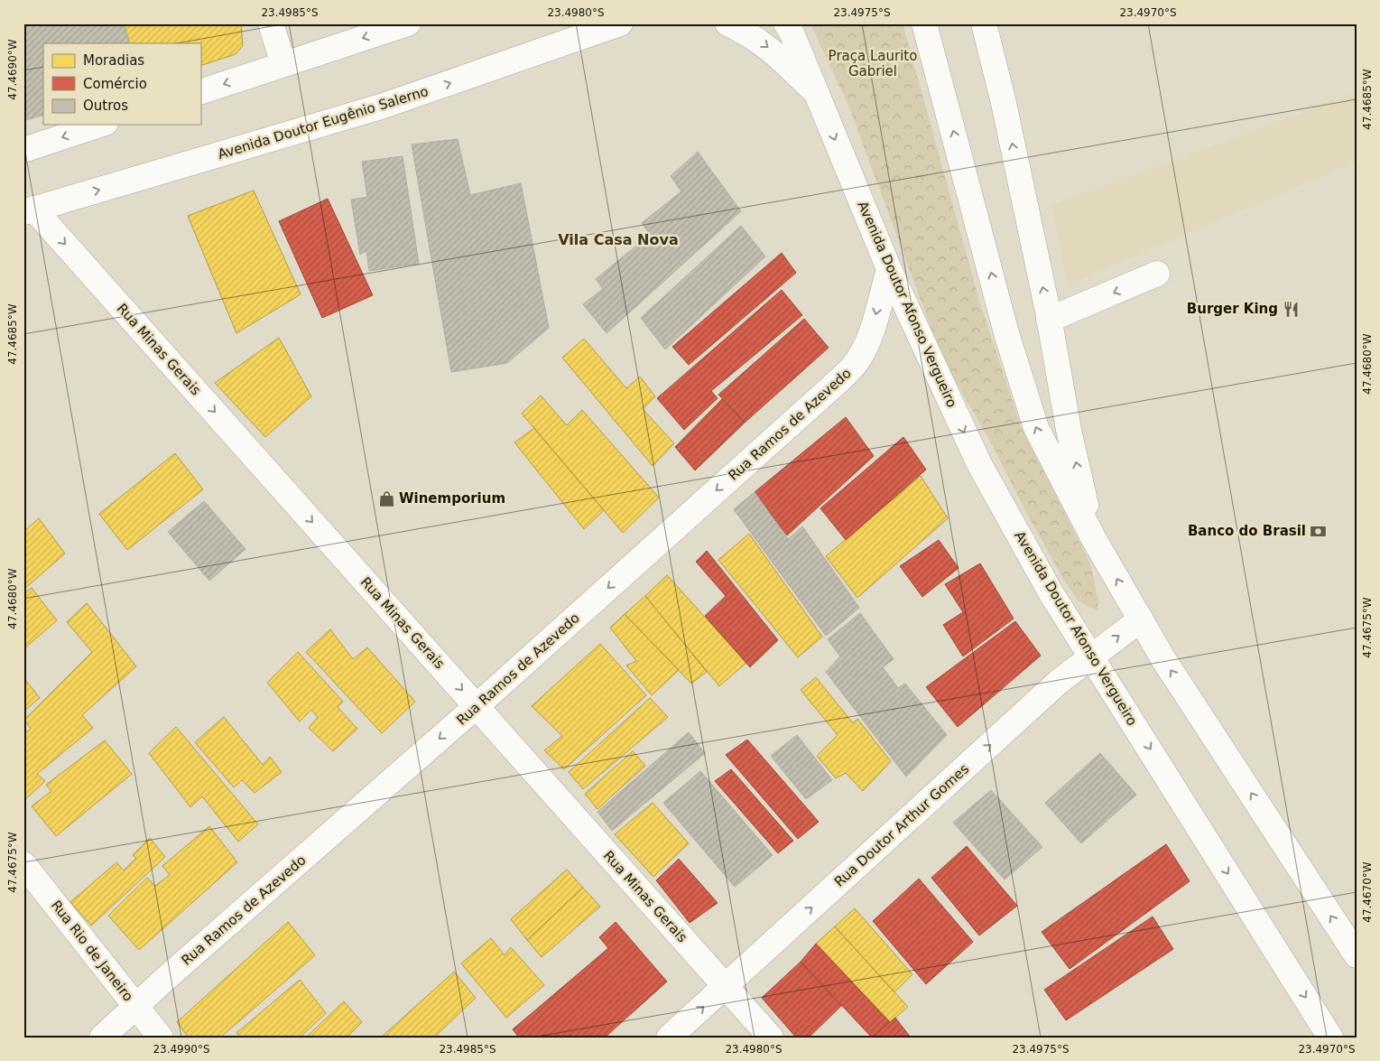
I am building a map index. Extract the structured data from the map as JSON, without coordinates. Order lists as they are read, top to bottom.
{
  "streets": {
    "main road": [
      "Avenida Doutor Eugênio Salerno",
      "Avenida Doutor Afonso Vergueiro",
      "Rua Minas Gerais",
      "Rua Ramos de Azevedo",
      "Rua Doutor Arthur Gomes",
      "Rua Rio de Janeiro"
    ]
  },
  "crossings": [
    ["Avenida Doutor Eugênio Salerno", "Rua Minas Gerais"],
    ["Avenida Doutor Afonso Vergueiro", "Rua Ramos de Azevedo"],
    ["Avenida Doutor Afonso Vergueiro", "Rua Doutor Arthur Gomes"],
    ["Rua Minas Gerais", "Rua Ramos de Azevedo"],
    ["Rua Minas Gerais", "Rua Doutor Arthur Gomes"],
    ["Rua Ramos de Azevedo", "Rua Rio de Janeiro"]
  ],
  "one_way": ["Rua Minas Gerais", "Rua Ramos de Azevedo", "Rua Doutor Arthur Gomes"],
  "districts": ["Vila Casa Nova"],
  "parks": ["Praça Laurito Gabriel"],
  "places": {
    "restaurant": ["Burger King"],
    "shop": ["Winemporium"],
    "bank": ["Banco do Brasil"]
  },
  "legend": ["Moradias", "Comércio", "Outros"],
  "coordinates": [
    "23.4985°S",
    "23.4980°S",
    "23.4975°S",
    "23.4970°S",
    "47.4690°W",
    "47.4685°W",
    "47.4680°W",
    "47.4675°W",
    "47.4670°W",
    "23.4990°S"
  ]
}
